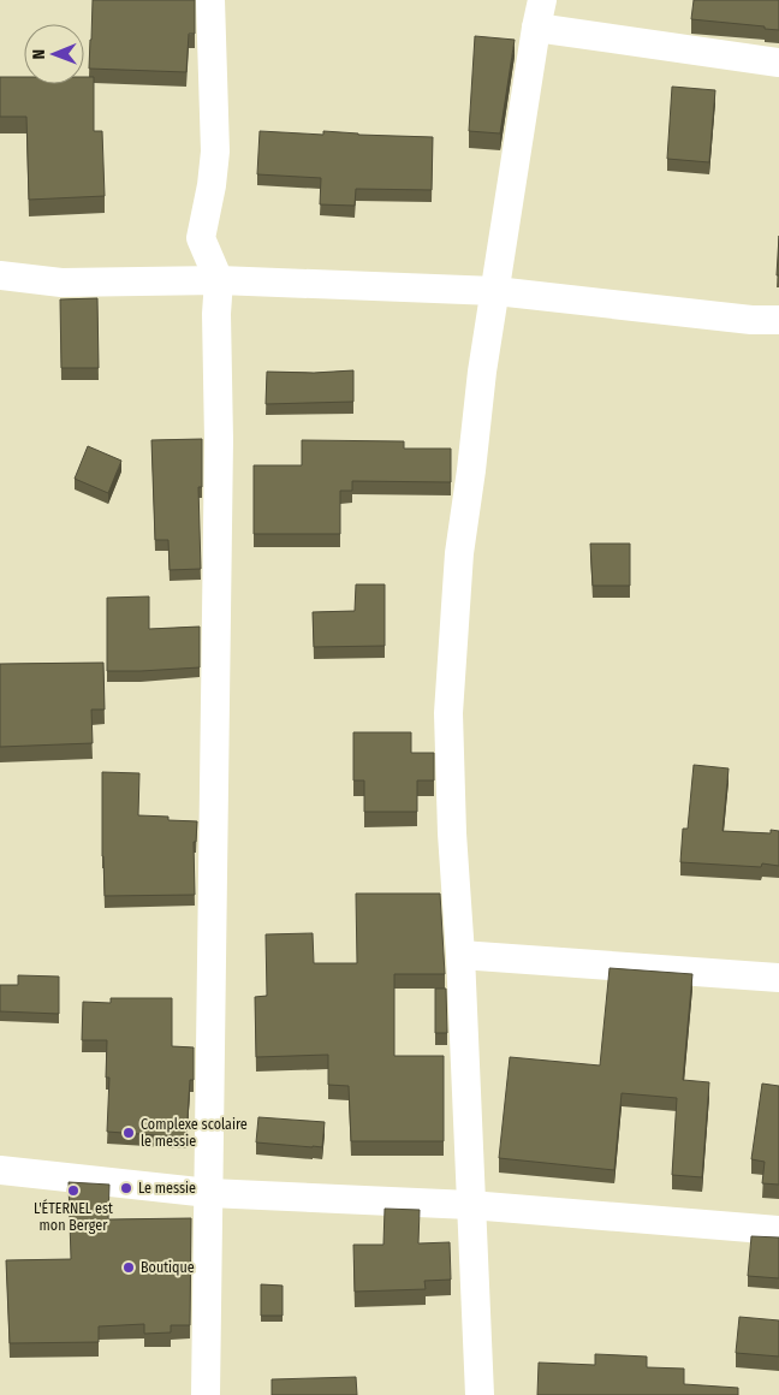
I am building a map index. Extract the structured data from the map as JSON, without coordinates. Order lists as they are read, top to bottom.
{
  "places": [
    "Complexe scolaire le messie",
    "Le messie",
    "L'ÉTERNEL est mon Berger",
    "Boutique"
  ],
  "north": "left"
}
